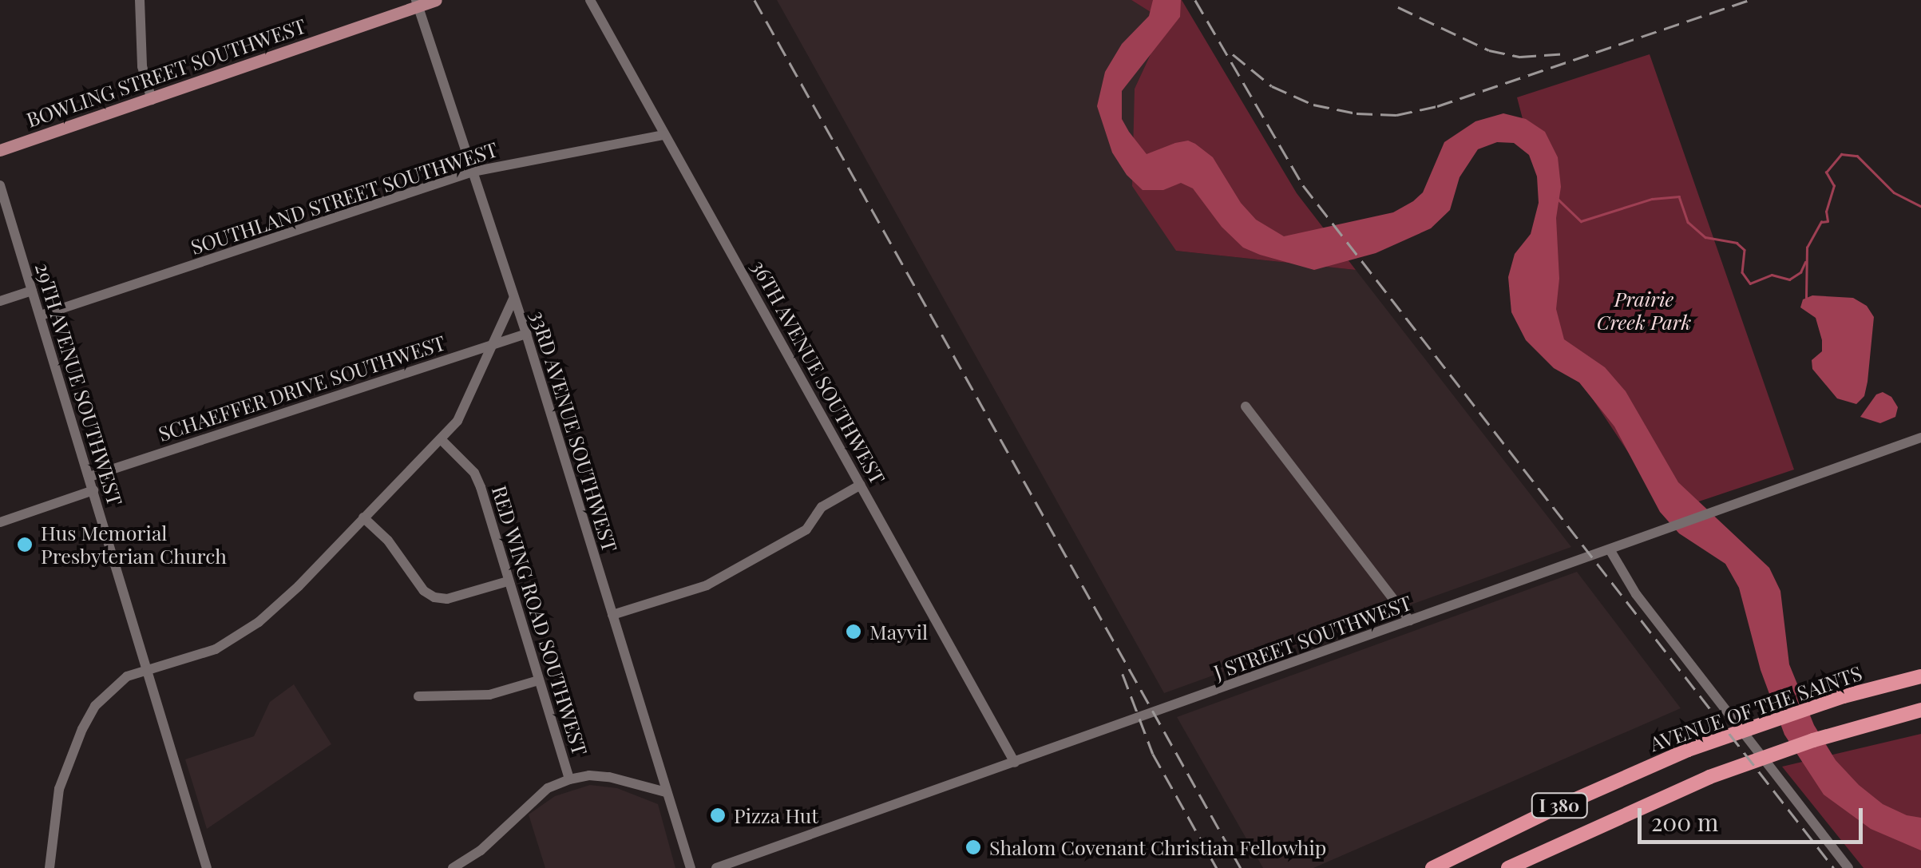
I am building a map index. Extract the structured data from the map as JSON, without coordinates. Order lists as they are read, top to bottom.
{
  "streets": {
    "highway": ["AVENUE OF THE SAINTS", "I 380"],
    "main road": ["BOWLING STREET SOUTHWEST"],
    "street": [
      "SOUTHLAND STREET SOUTHWEST",
      "36TH AVENUE SOUTHWEST",
      "29TH AVENUE SOUTHWEST",
      "SCHAEFFER DRIVE SOUTHWEST",
      "33RD AVENUE SOUTHWEST",
      "RED WING ROAD SOUTHWEST",
      "J STREET SOUTHWEST"
    ]
  },
  "crossings": [
    ["BOWLING STREET SOUTHWEST", "33RD AVENUE SOUTHWEST"],
    ["SOUTHLAND STREET SOUTHWEST", "36TH AVENUE SOUTHWEST"],
    ["SOUTHLAND STREET SOUTHWEST", "29TH AVENUE SOUTHWEST"],
    ["SOUTHLAND STREET SOUTHWEST", "33RD AVENUE SOUTHWEST"],
    ["36TH AVENUE SOUTHWEST", "J STREET SOUTHWEST"],
    ["29TH AVENUE SOUTHWEST", "SCHAEFFER DRIVE SOUTHWEST"],
    ["SCHAEFFER DRIVE SOUTHWEST", "33RD AVENUE SOUTHWEST"]
  ],
  "parks": ["Prairie Creek Park"],
  "places": [
    "Hus Memorial Presbyterian Church",
    "Mayvil",
    "Pizza Hut",
    "Shalom Covenant Christian Fellowhip"
  ],
  "scale_bar": "200 m"
}
